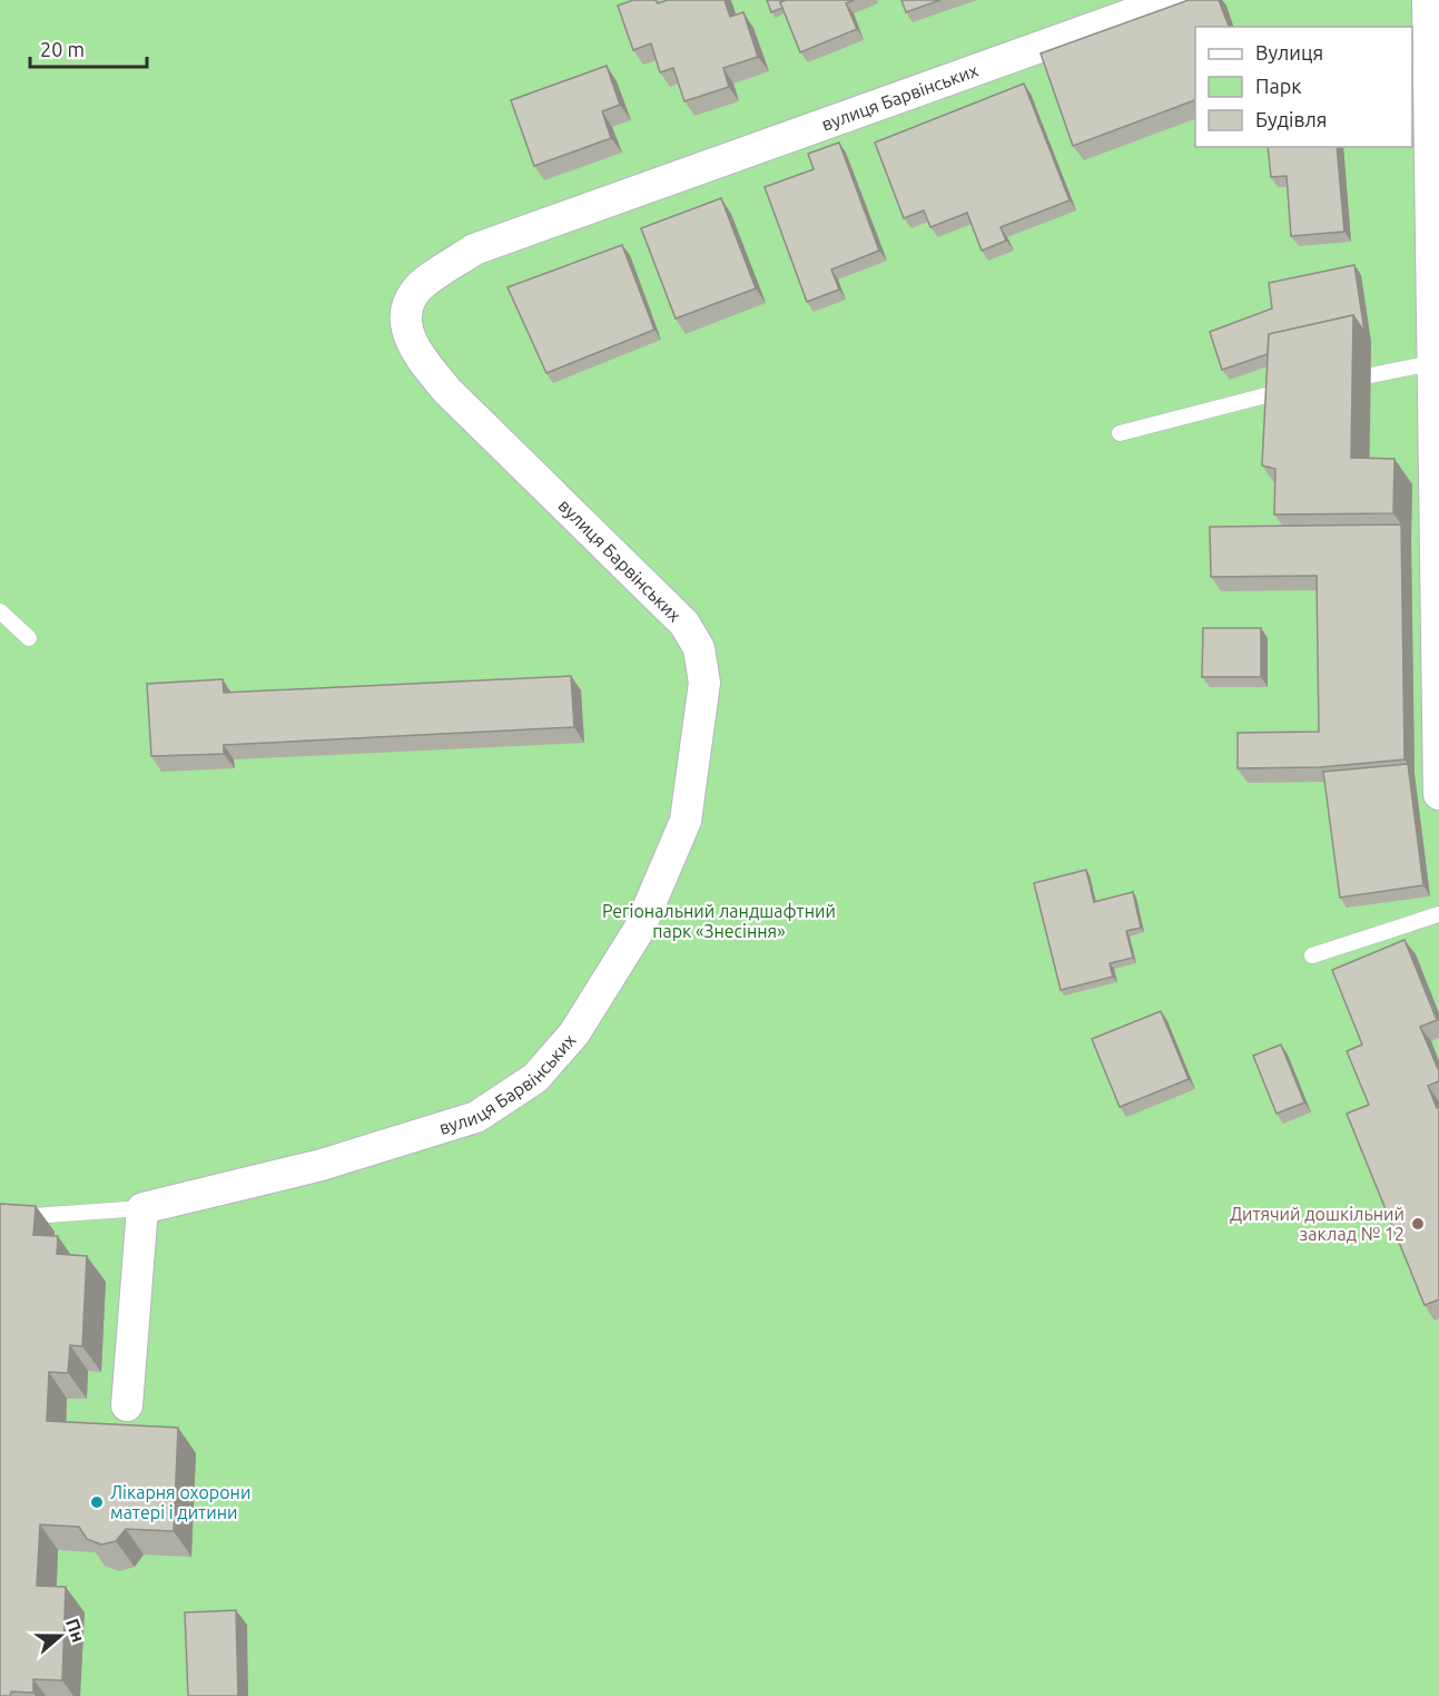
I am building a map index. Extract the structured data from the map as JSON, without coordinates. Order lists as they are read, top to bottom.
{
  "streets": {
    "street": ["вулиця Барвінських"]
  },
  "parks": ["Регіональний ландшафтний парк «Знесіння»"],
  "places": ["Дитячий дошкільний заклад № 12", "Лікарня охорони матері і дитини"],
  "legend": ["Вулиця", "Парк", "Будівля"],
  "scale_bar": "20 m",
  "north": "right"
}
